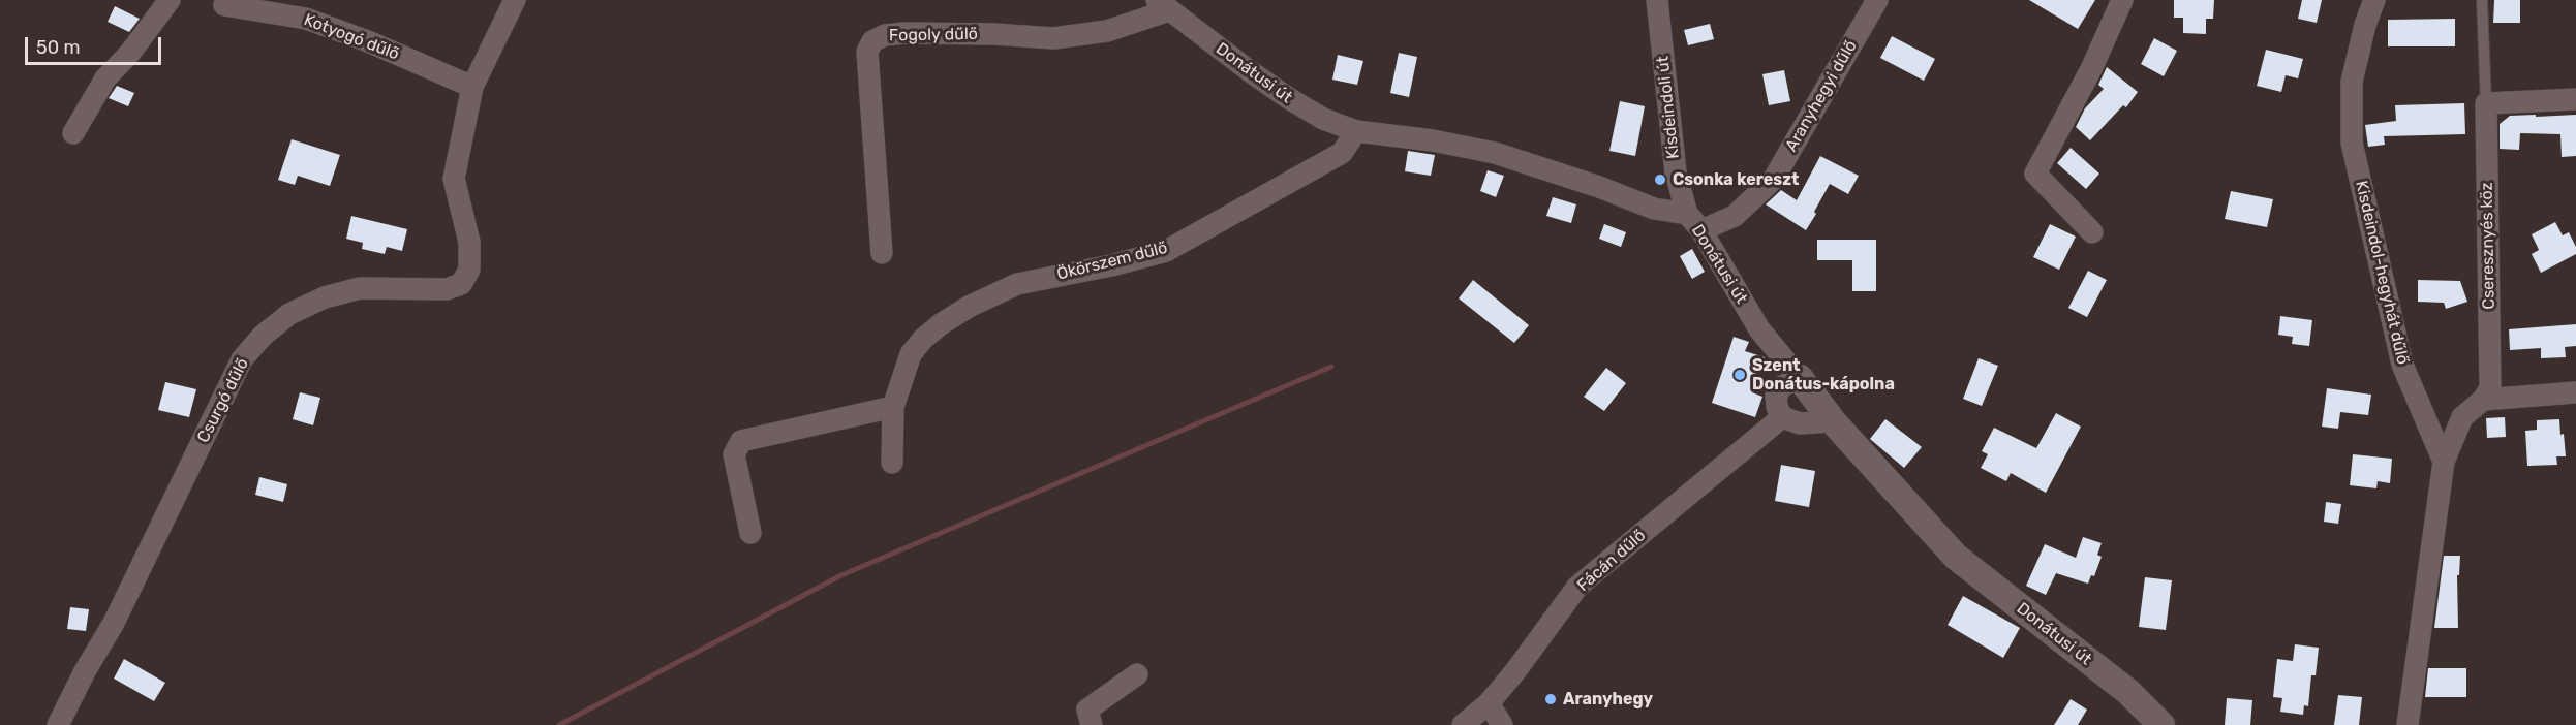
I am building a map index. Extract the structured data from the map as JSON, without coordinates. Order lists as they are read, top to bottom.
{
  "streets": {
    "street": [
      "Fogoly dűlő",
      "Kotyogó dűlő",
      "Donátusi út",
      "Aranyhegyi dűlő",
      "Kisdeindoli út",
      "Cseresznyés köz",
      "Ökörszem dűlő",
      "Kisdeindol-hegyhát dűlő",
      "Csurgó dűlő",
      "Fácán dűlő"
    ]
  },
  "crossings": [
    ["Fogoly dűlő", "Donátusi út"],
    ["Kotyogó dűlő", "Csurgó dűlő"],
    ["Donátusi út", "Aranyhegyi dűlő"],
    ["Donátusi út", "Kisdeindoli út"],
    ["Donátusi út", "Ökörszem dűlő"]
  ],
  "places": ["Csonka kereszt", "Szent Donátus-kápolna", "Aranyhegy"],
  "scale_bar": "50 m"
}
